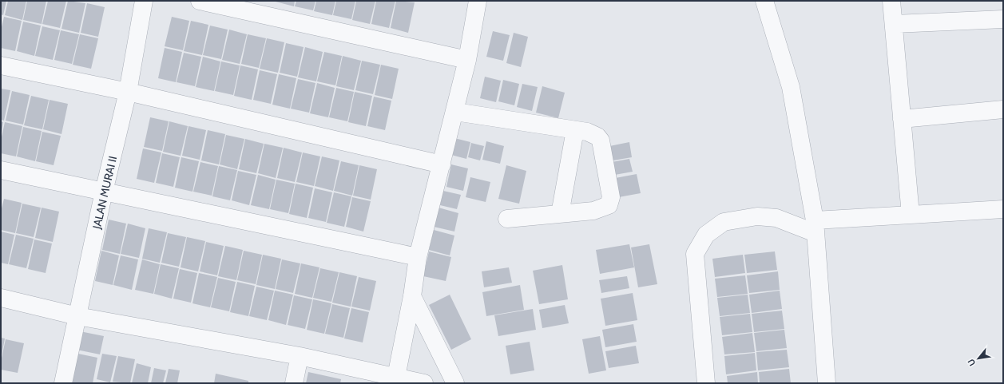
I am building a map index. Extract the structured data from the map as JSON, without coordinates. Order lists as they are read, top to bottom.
{
  "streets": {
    "street": ["JALAN MURAI II"]
  },
  "north": "bottom left"
}
